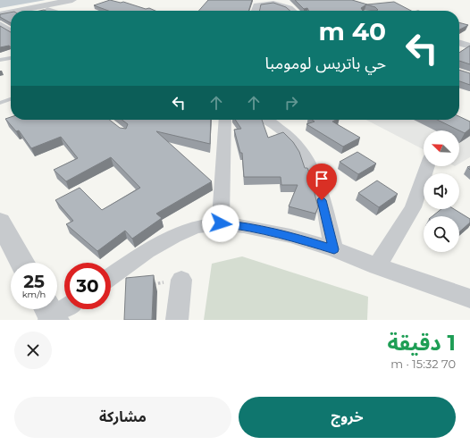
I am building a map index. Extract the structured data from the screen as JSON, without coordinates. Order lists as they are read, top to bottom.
{
  "north": "top left",
  "page": {
    "turn": ["40 m", "حي باتريس لومومبا"],
    "speed": "25 km/h",
    "limit": "30",
    "heading": ["1 دقيقة", "70 m · 15:32"],
    "buttons": ["خروج", "مشاركة"]
  }
}
